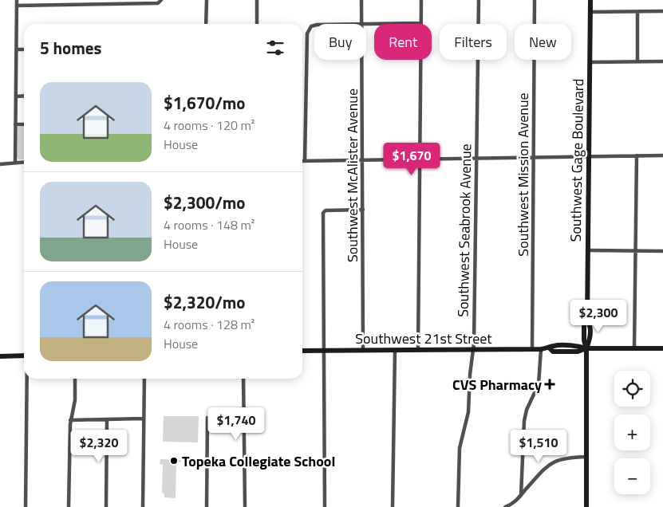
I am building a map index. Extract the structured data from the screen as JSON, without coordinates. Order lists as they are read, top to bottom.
{
  "streets": {
    "main road": ["Southwest Gage Boulevard", "Southwest 21st Street"],
    "street": ["Southwest Mission Avenue", "Southwest McAlister Avenue", "Southwest Seabrook Avenue"]
  },
  "crossings": [
    ["Southwest Gage Boulevard", "Southwest 21st Street"],
    ["Southwest Mission Avenue", "Southwest 21st Street"],
    ["Southwest McAlister Avenue", "Southwest 21st Street"],
    ["Southwest Seabrook Avenue", "Southwest 21st Street"]
  ],
  "places": {
    "health": ["CVS Pharmacy"],
    "other": ["Topeka Collegiate School"]
  },
  "page": {
    "chip": [
      "Buy",
      "Rent",
      "Filters",
      "New"
    ],
    "heading": "5 homes",
    "list": [
      {
        "name": "$1,670/mo",
        "note": "4 rooms · 120 m² · House"
      },
      {
        "name": "$2,300/mo",
        "note": "4 rooms · 148 m² · House"
      },
      {
        "name": "$2,320/mo",
        "note": "4 rooms · 128 m² · House"
      }
    ],
    "price": [
      "$1,670",
      "$2,300",
      "$1,740",
      "$2,320",
      "$1,510"
    ],
    "map_buttons": ["+", "−"]
  }
}
